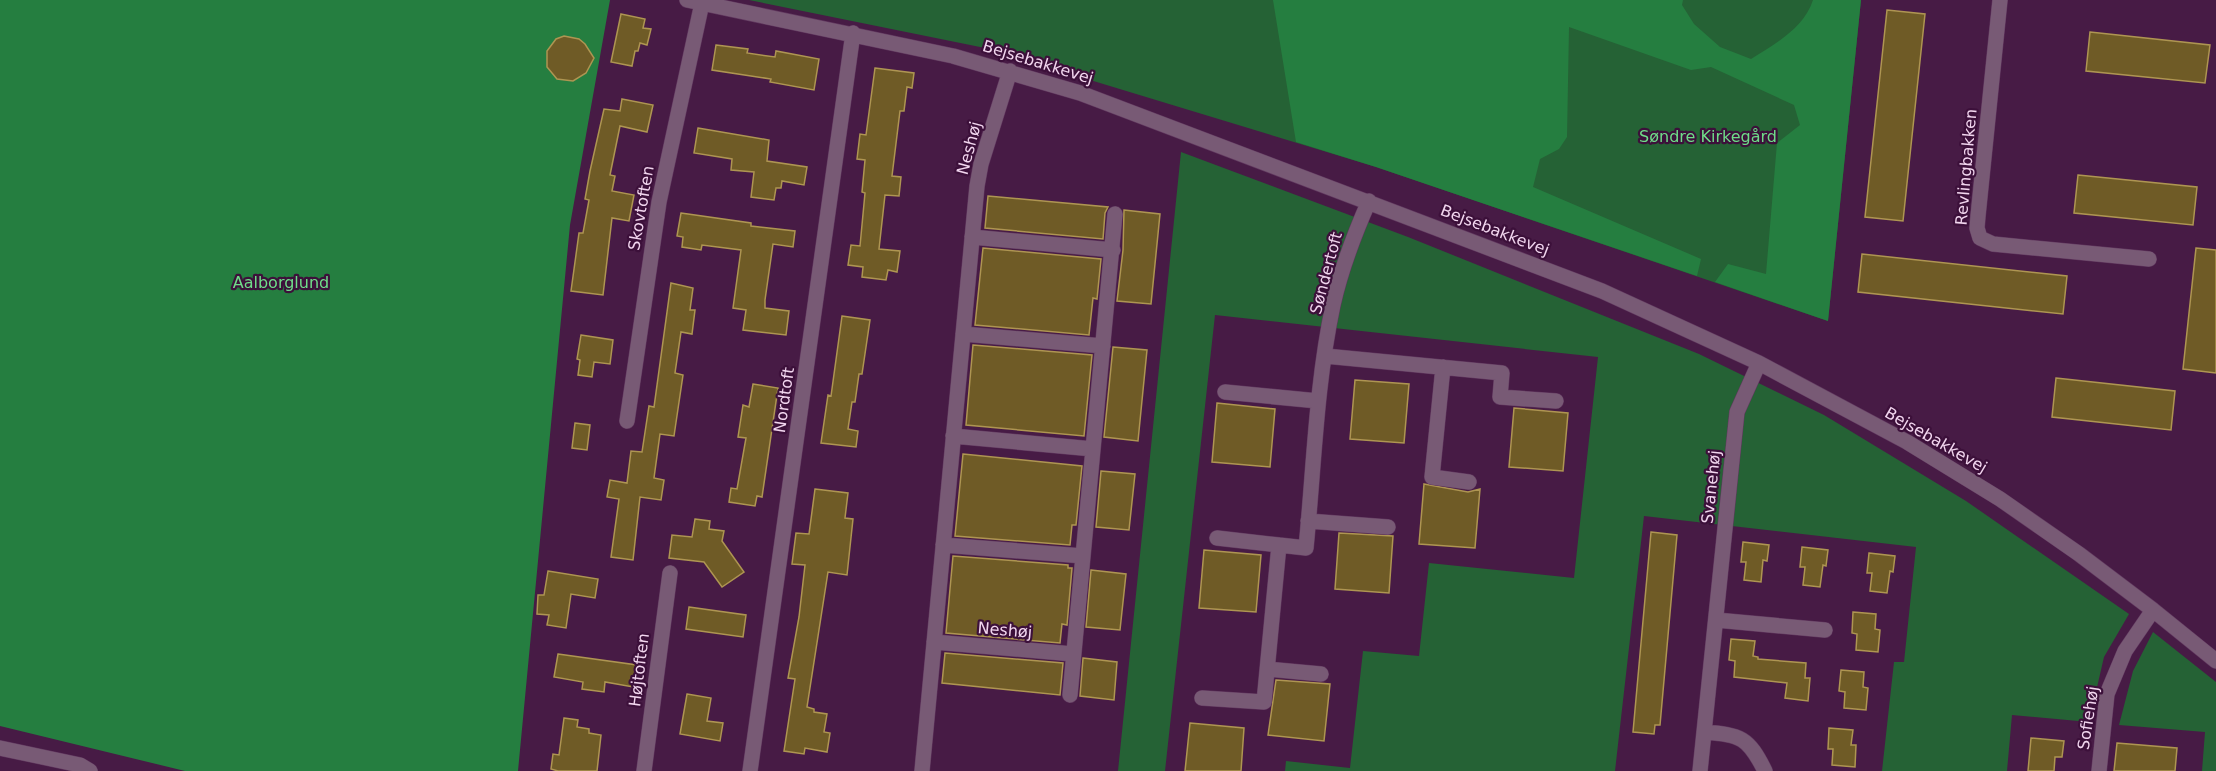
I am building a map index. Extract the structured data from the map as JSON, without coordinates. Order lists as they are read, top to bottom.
{
  "streets": {
    "street": [
      "Bejsebakkevej",
      "Neshøj",
      "Revlingbakken",
      "Skovtoften",
      "Søndertoft",
      "Nordtoft",
      "Svanehøj",
      "Højtoften",
      "Sofiehøj"
    ]
  },
  "crossings": [
    ["Bejsebakkevej", "Neshøj"],
    ["Bejsebakkevej", "Skovtoften"],
    ["Bejsebakkevej", "Søndertoft"],
    ["Bejsebakkevej", "Nordtoft"],
    ["Bejsebakkevej", "Svanehøj"],
    ["Bejsebakkevej", "Sofiehøj"]
  ],
  "parks": ["Søndre Kirkegård", "Aalborglund"]
}
